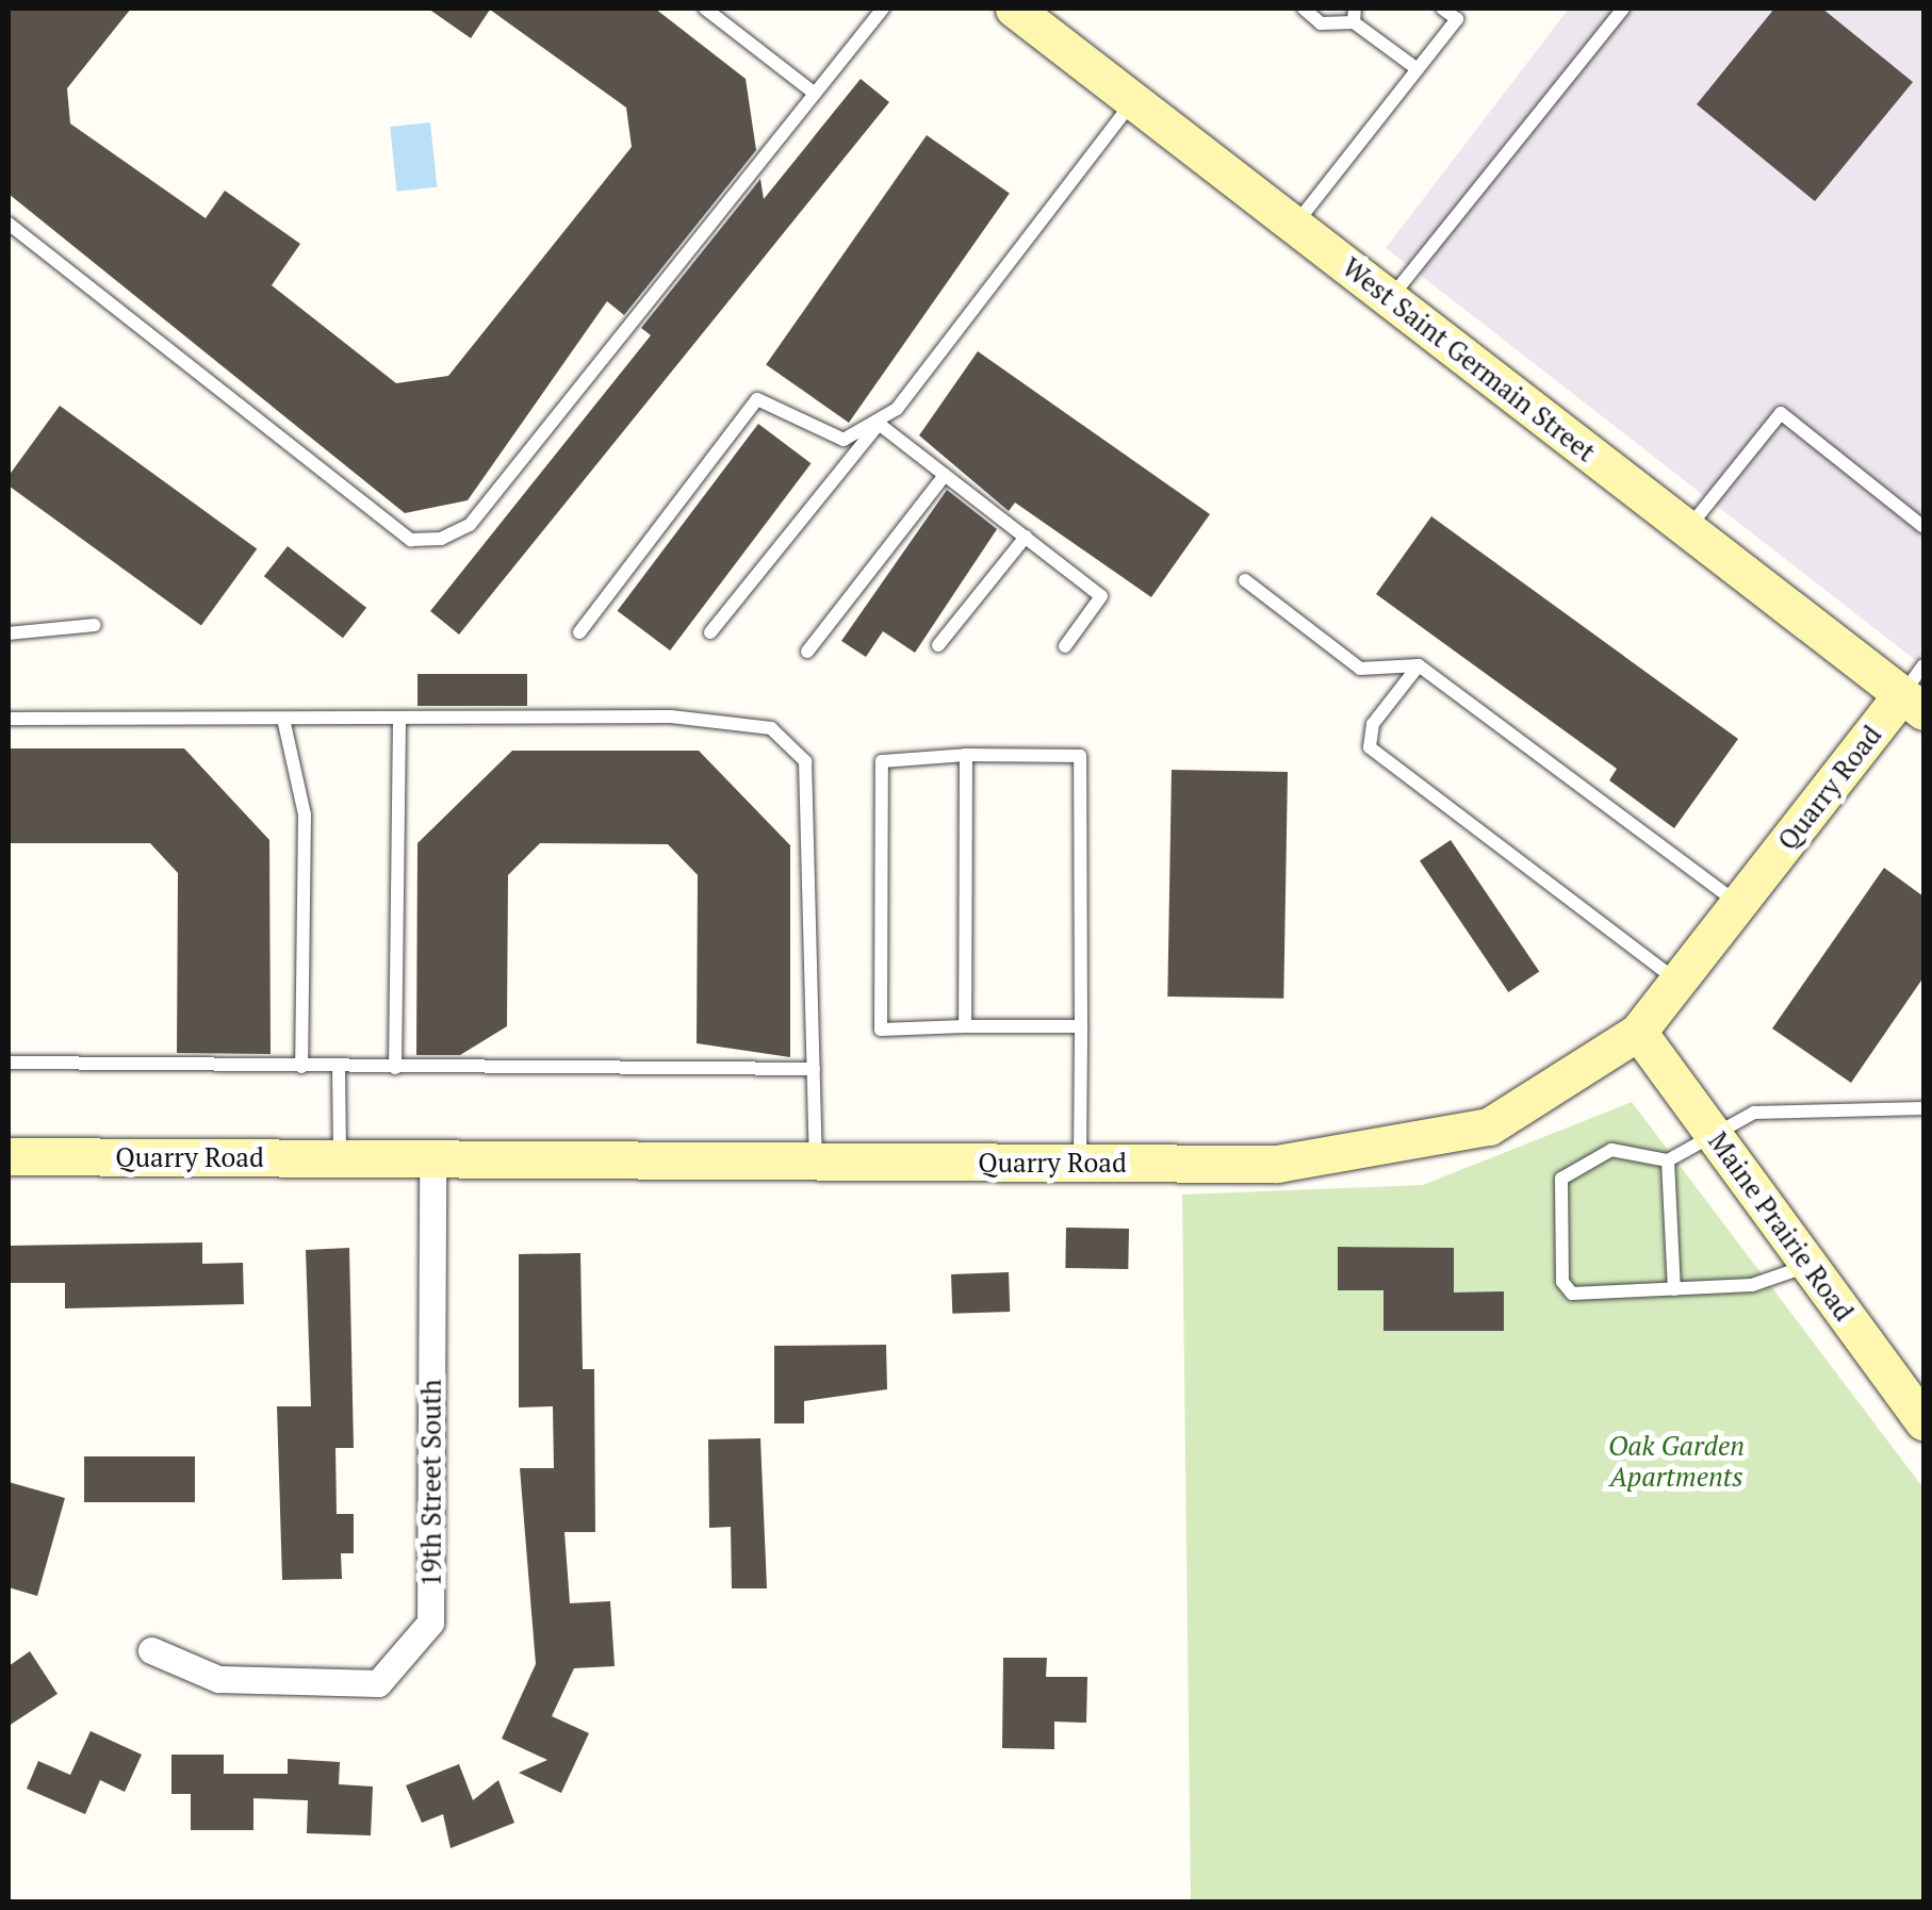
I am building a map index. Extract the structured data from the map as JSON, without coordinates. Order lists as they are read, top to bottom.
{
  "streets": {
    "street": [
      "West Saint Germain Street",
      "Quarry Road",
      "Maine Prairie Road",
      "19th Street South"
    ]
  },
  "crossings": [
    ["West Saint Germain Street", "Quarry Road"],
    ["Quarry Road", "Maine Prairie Road"],
    ["Quarry Road", "19th Street South"]
  ],
  "parks": ["Oak Garden Apartments"]
}
